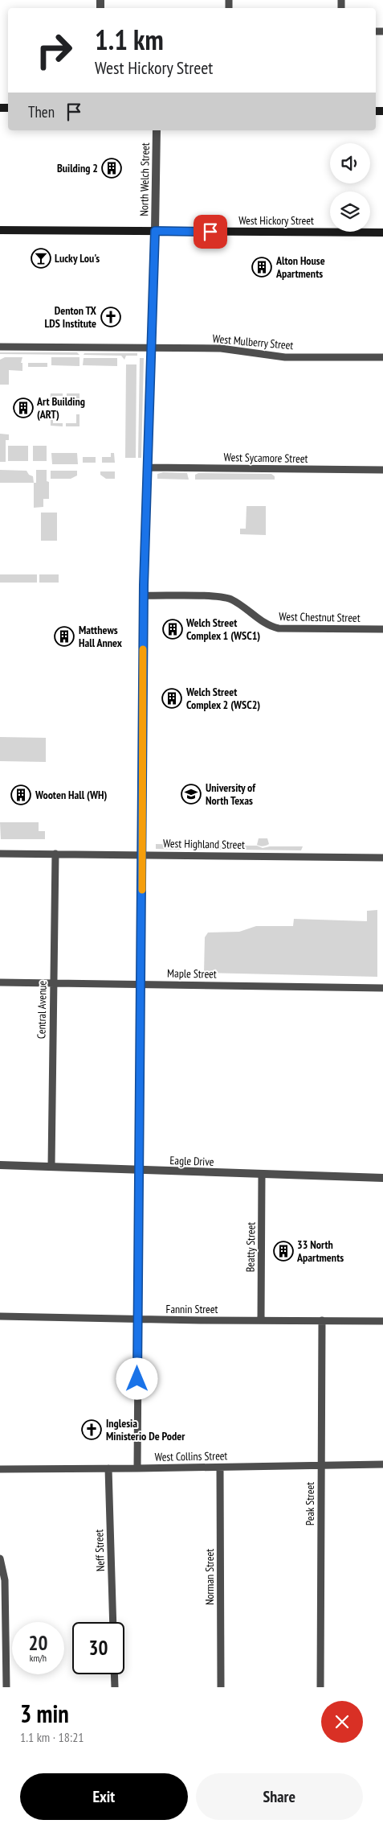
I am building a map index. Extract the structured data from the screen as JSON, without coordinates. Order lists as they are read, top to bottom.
{
  "streets": {
    "main road": ["West Hickory Street"],
    "street": [
      "North Welch Street",
      "West Mulberry Street",
      "West Sycamore Street",
      "West Chestnut Street",
      "West Highland Street",
      "Maple Street",
      "Central Avenue",
      "Eagle Drive",
      "Beatty Street",
      "Fannin Street",
      "West Collins Street",
      "Peak Street",
      "Neff Street",
      "Norman Street"
    ]
  },
  "crossings": [
    ["North Welch Street", "West Hickory Street"],
    ["West Highland Street", "Central Avenue"],
    ["Maple Street", "Central Avenue"],
    ["Central Avenue", "Eagle Drive"],
    ["Eagle Drive", "Beatty Street"],
    ["Beatty Street", "Fannin Street"],
    ["Fannin Street", "Peak Street"],
    ["West Collins Street", "Peak Street"],
    ["West Collins Street", "Neff Street"],
    ["West Collins Street", "Norman Street"]
  ],
  "places": {
    "building": [
      "Building 2",
      "Alton House Apartments",
      "Art Building (ART)",
      "Welch Street Complex 1 (WSC1)",
      "Matthews Hall Annex",
      "Welch Street Complex 2 (WSC2)",
      "Wooten Hall (WH)",
      "33 North Apartments"
    ],
    "bar": ["Lucky Lou's"],
    "church": ["Denton TX LDS Institute", "Inglesia Ministerio De Poder"],
    "school or university": ["University of North Texas"]
  },
  "page": {
    "turn": ["1.1 km", "West Hickory Street"],
    "then": "Then",
    "speed": "20 km/h",
    "limit": "30",
    "heading": ["3 min", "1.1 km · 18:21"],
    "buttons": ["Exit", "Share"]
  }
}
